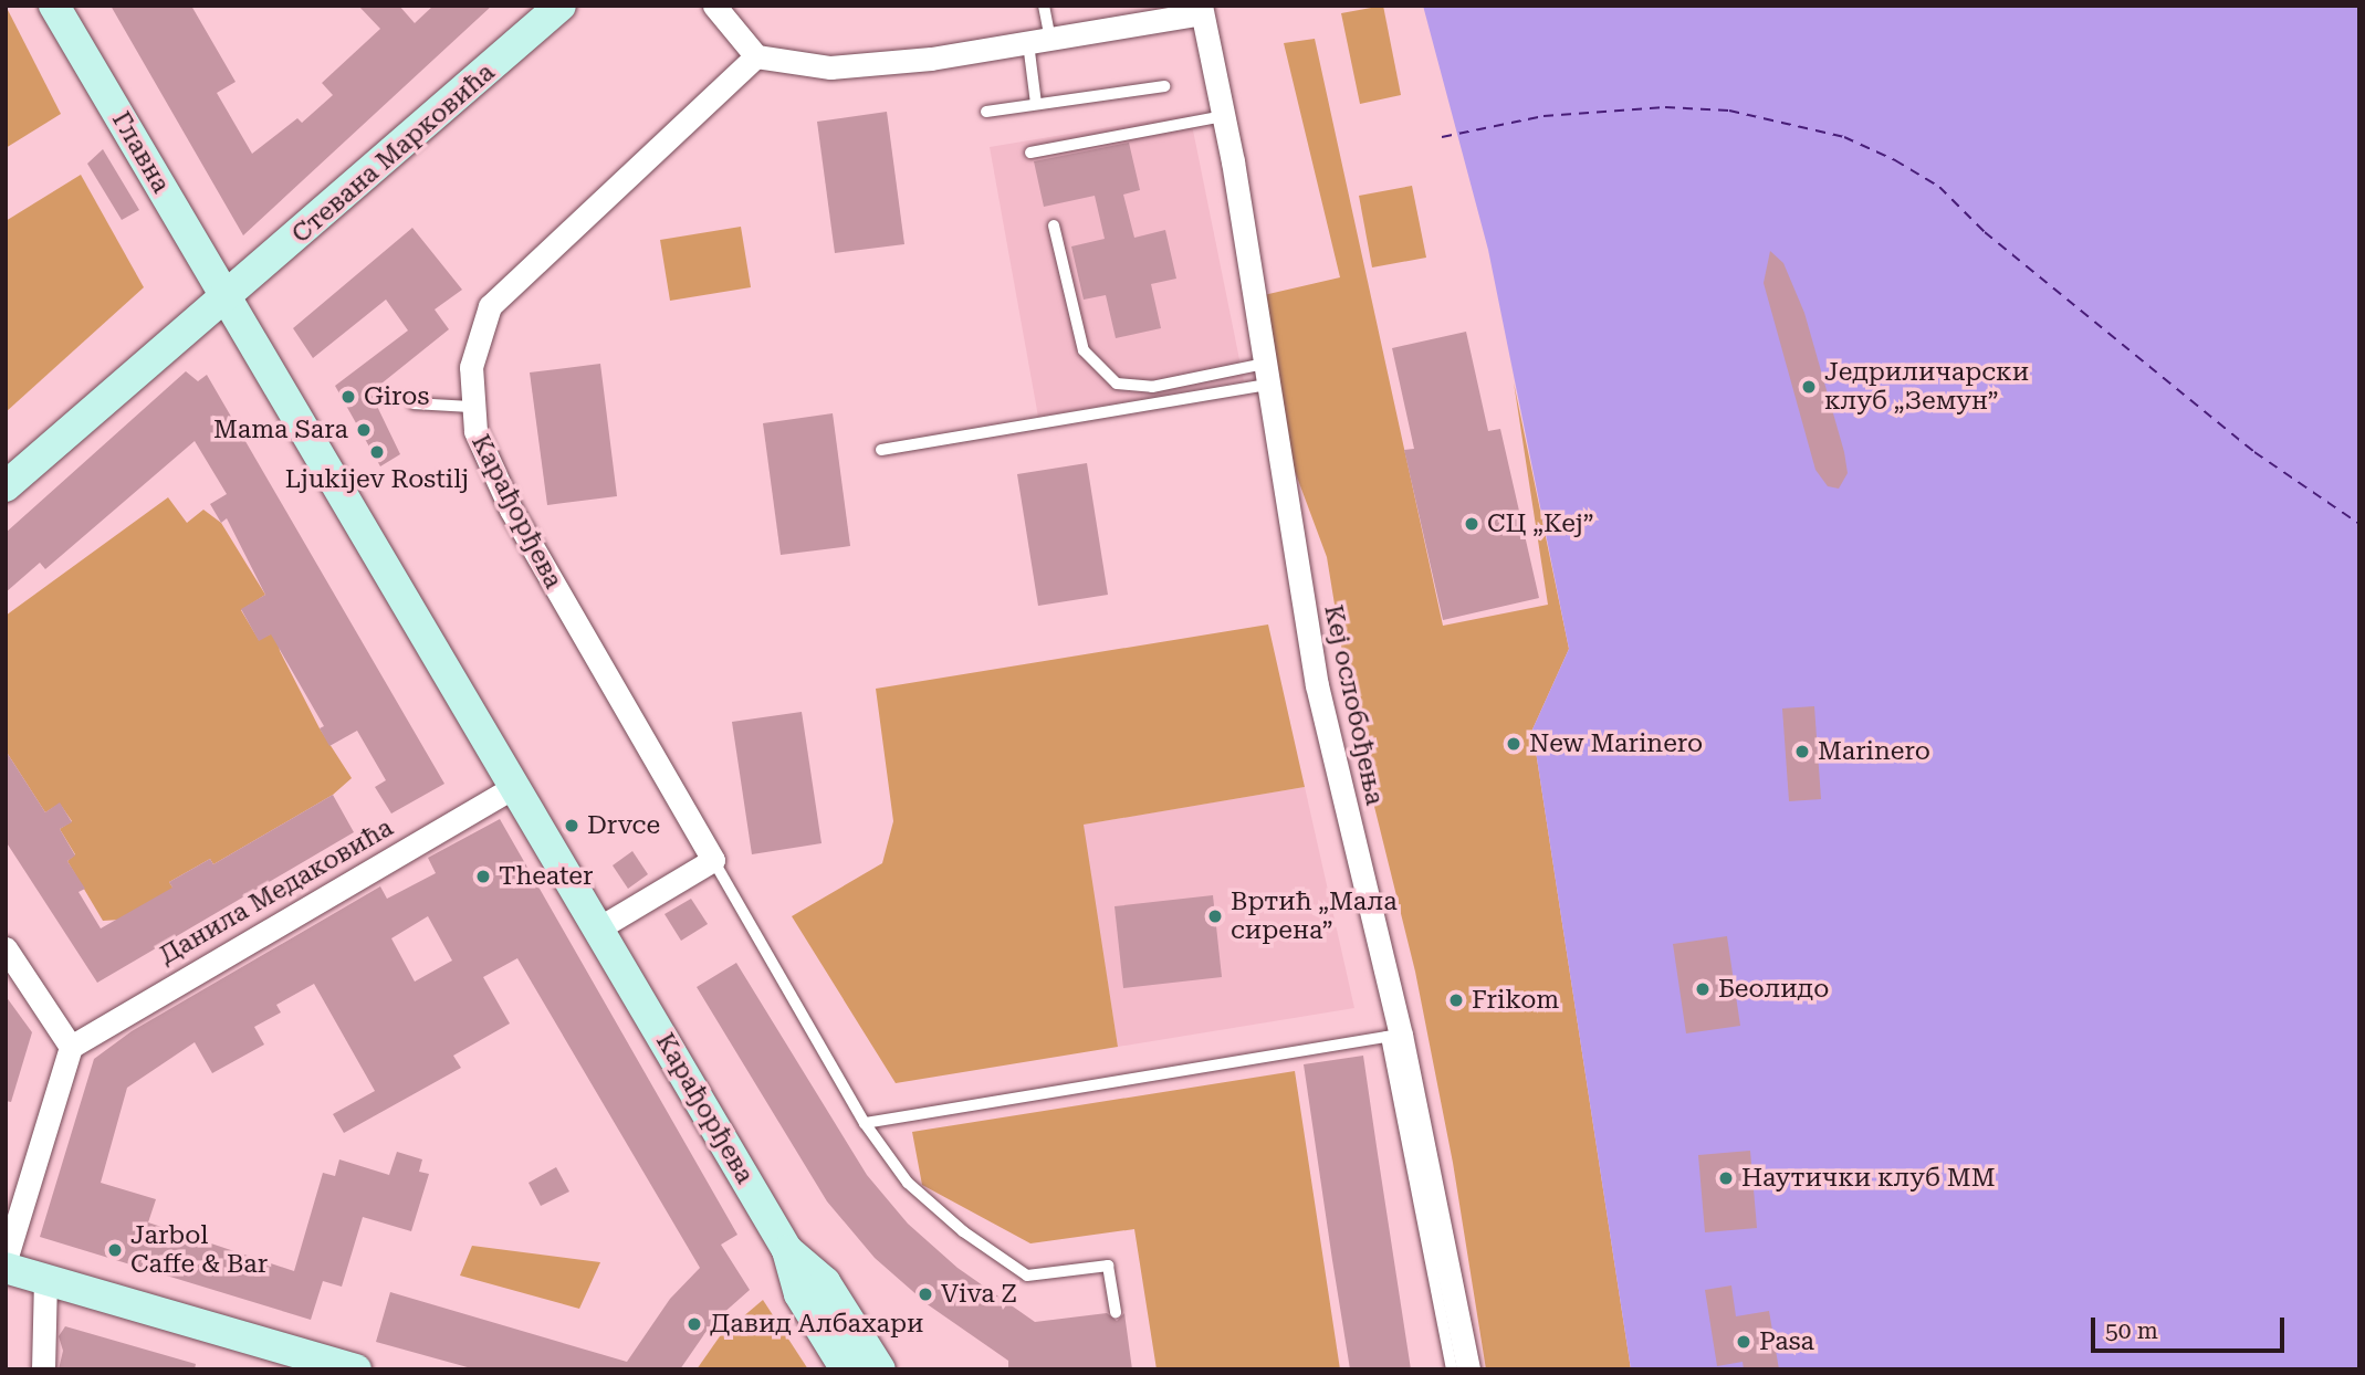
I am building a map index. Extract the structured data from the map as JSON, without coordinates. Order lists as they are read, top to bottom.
{
  "streets": {
    "main road": ["Главна", "Стевана Марковића", "Карађорђева"],
    "street": ["Кеј ослобођења", "Данила Медаковића"]
  },
  "crossings": [
    ["Главна", "Стевана Марковића"],
    ["Главна", "Карађорђева"],
    ["Стевана Марковића", "Карађорђева"],
    ["Карађорђева", "Кеј ослобођења"],
    ["Карађорђева", "Данила Медаковића"]
  ],
  "places": [
    "Једриличарски клуб „Земун”",
    "Giros",
    "Mama Sara",
    "Ljukijev Rostilj",
    "СЦ „Кеј”",
    "New Marinero",
    "Marinero",
    "Drvce",
    "Theater",
    "Вртић „Мала сирена”",
    "Беолидо",
    "Frikom",
    "Наутички клуб ММ",
    "Jarbol Caffe & Bar",
    "Viva Z",
    "Давид Албахари",
    "Pasa"
  ],
  "scale_bar": "50 m"
}
